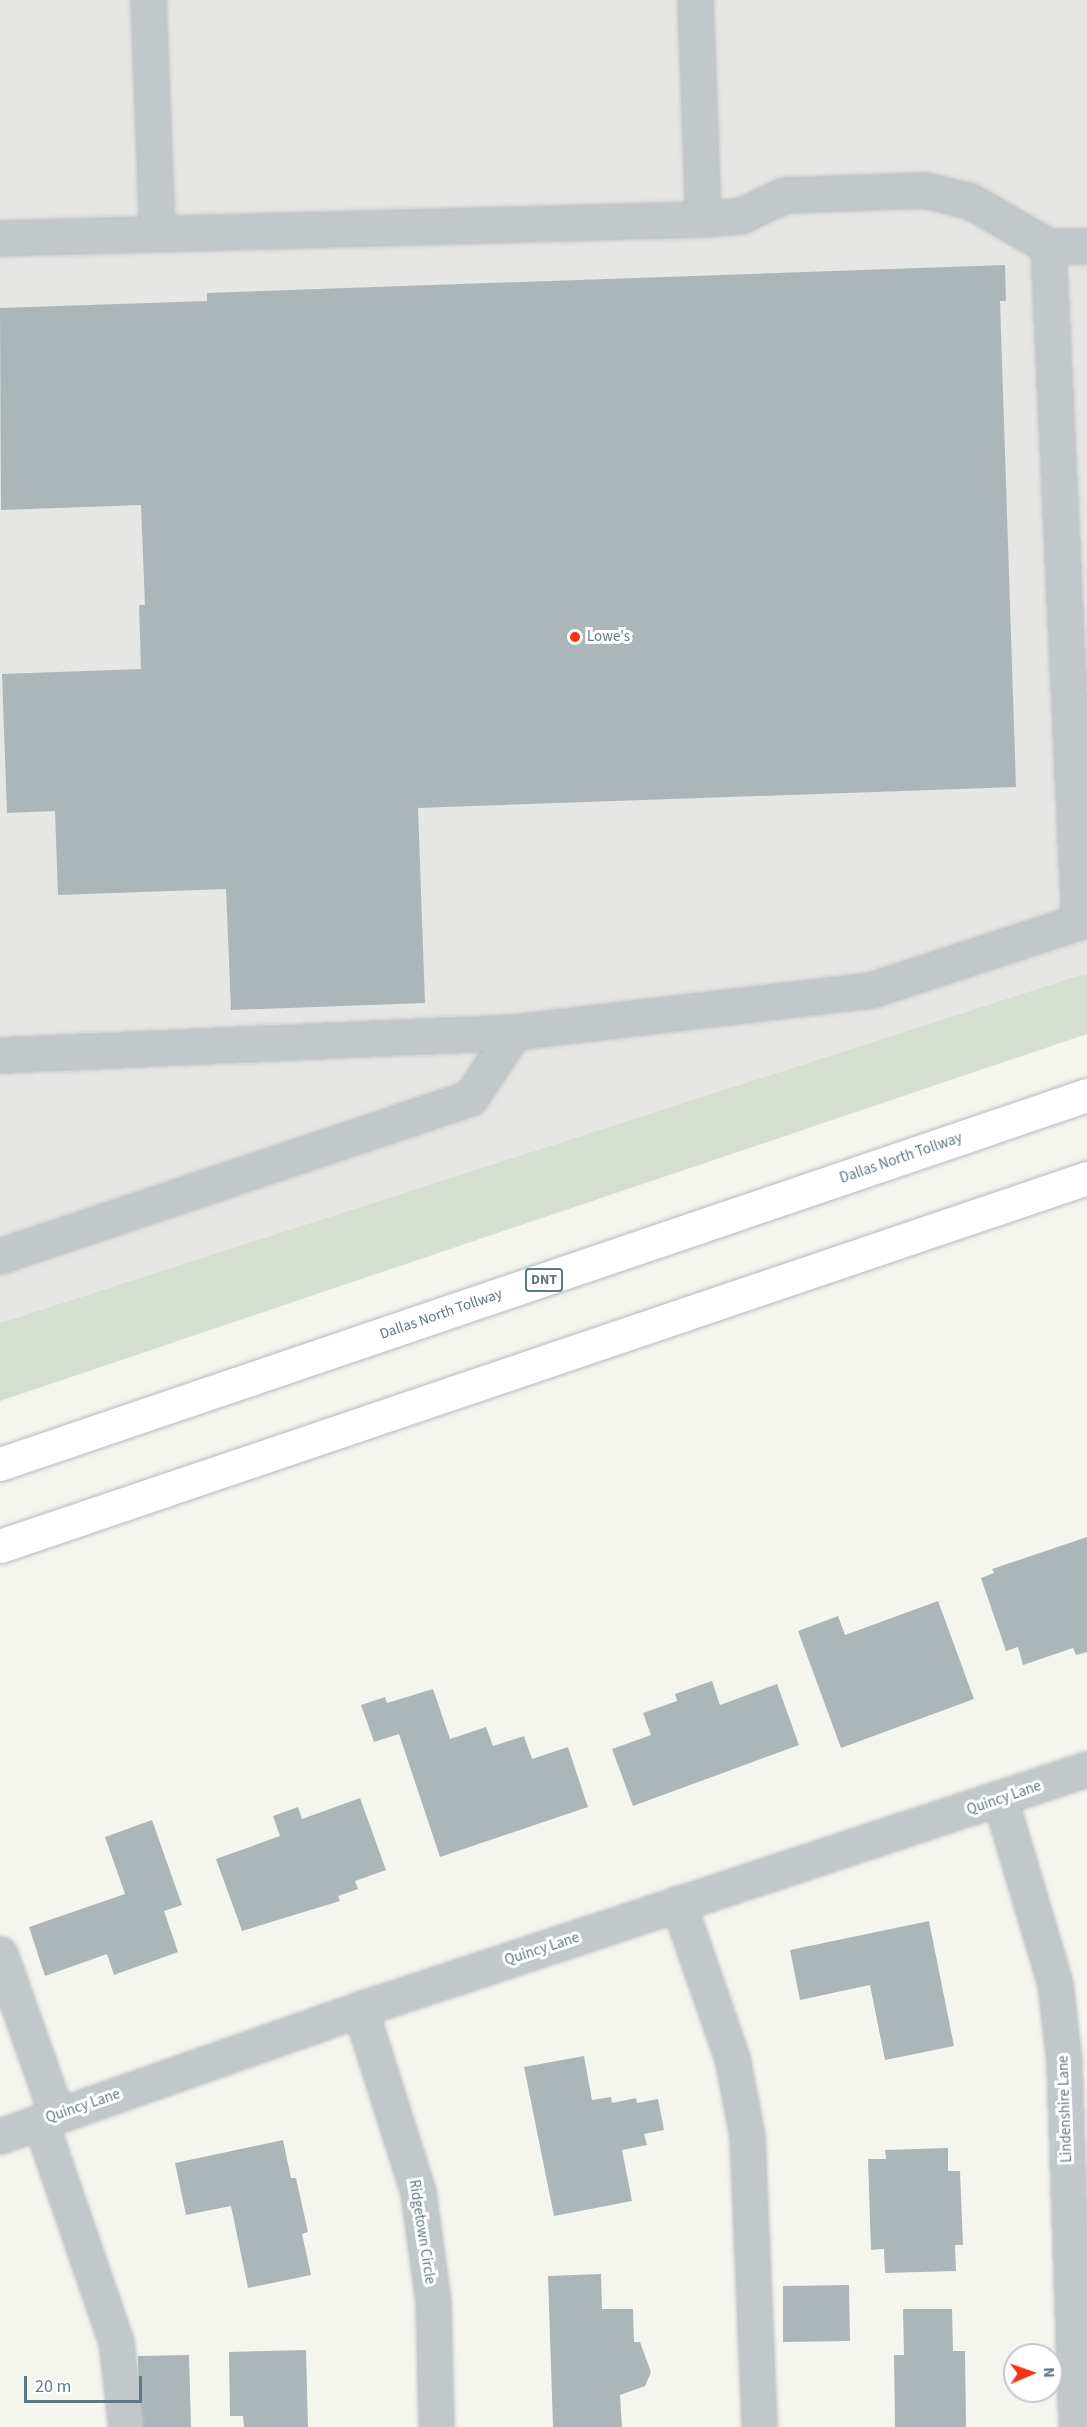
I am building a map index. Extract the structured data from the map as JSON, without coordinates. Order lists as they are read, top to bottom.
{
  "streets": {
    "highway": ["Dallas North Tollway", "DNT"],
    "street": ["Quincy Lane", "Lindenshire Lane", "Ridgetown Circle"]
  },
  "crossings": [
    ["Quincy Lane", "Lindenshire Lane"],
    ["Quincy Lane", "Ridgetown Circle"]
  ],
  "places": ["Lowe's"],
  "scale_bar": "20 m",
  "north": "right"
}
